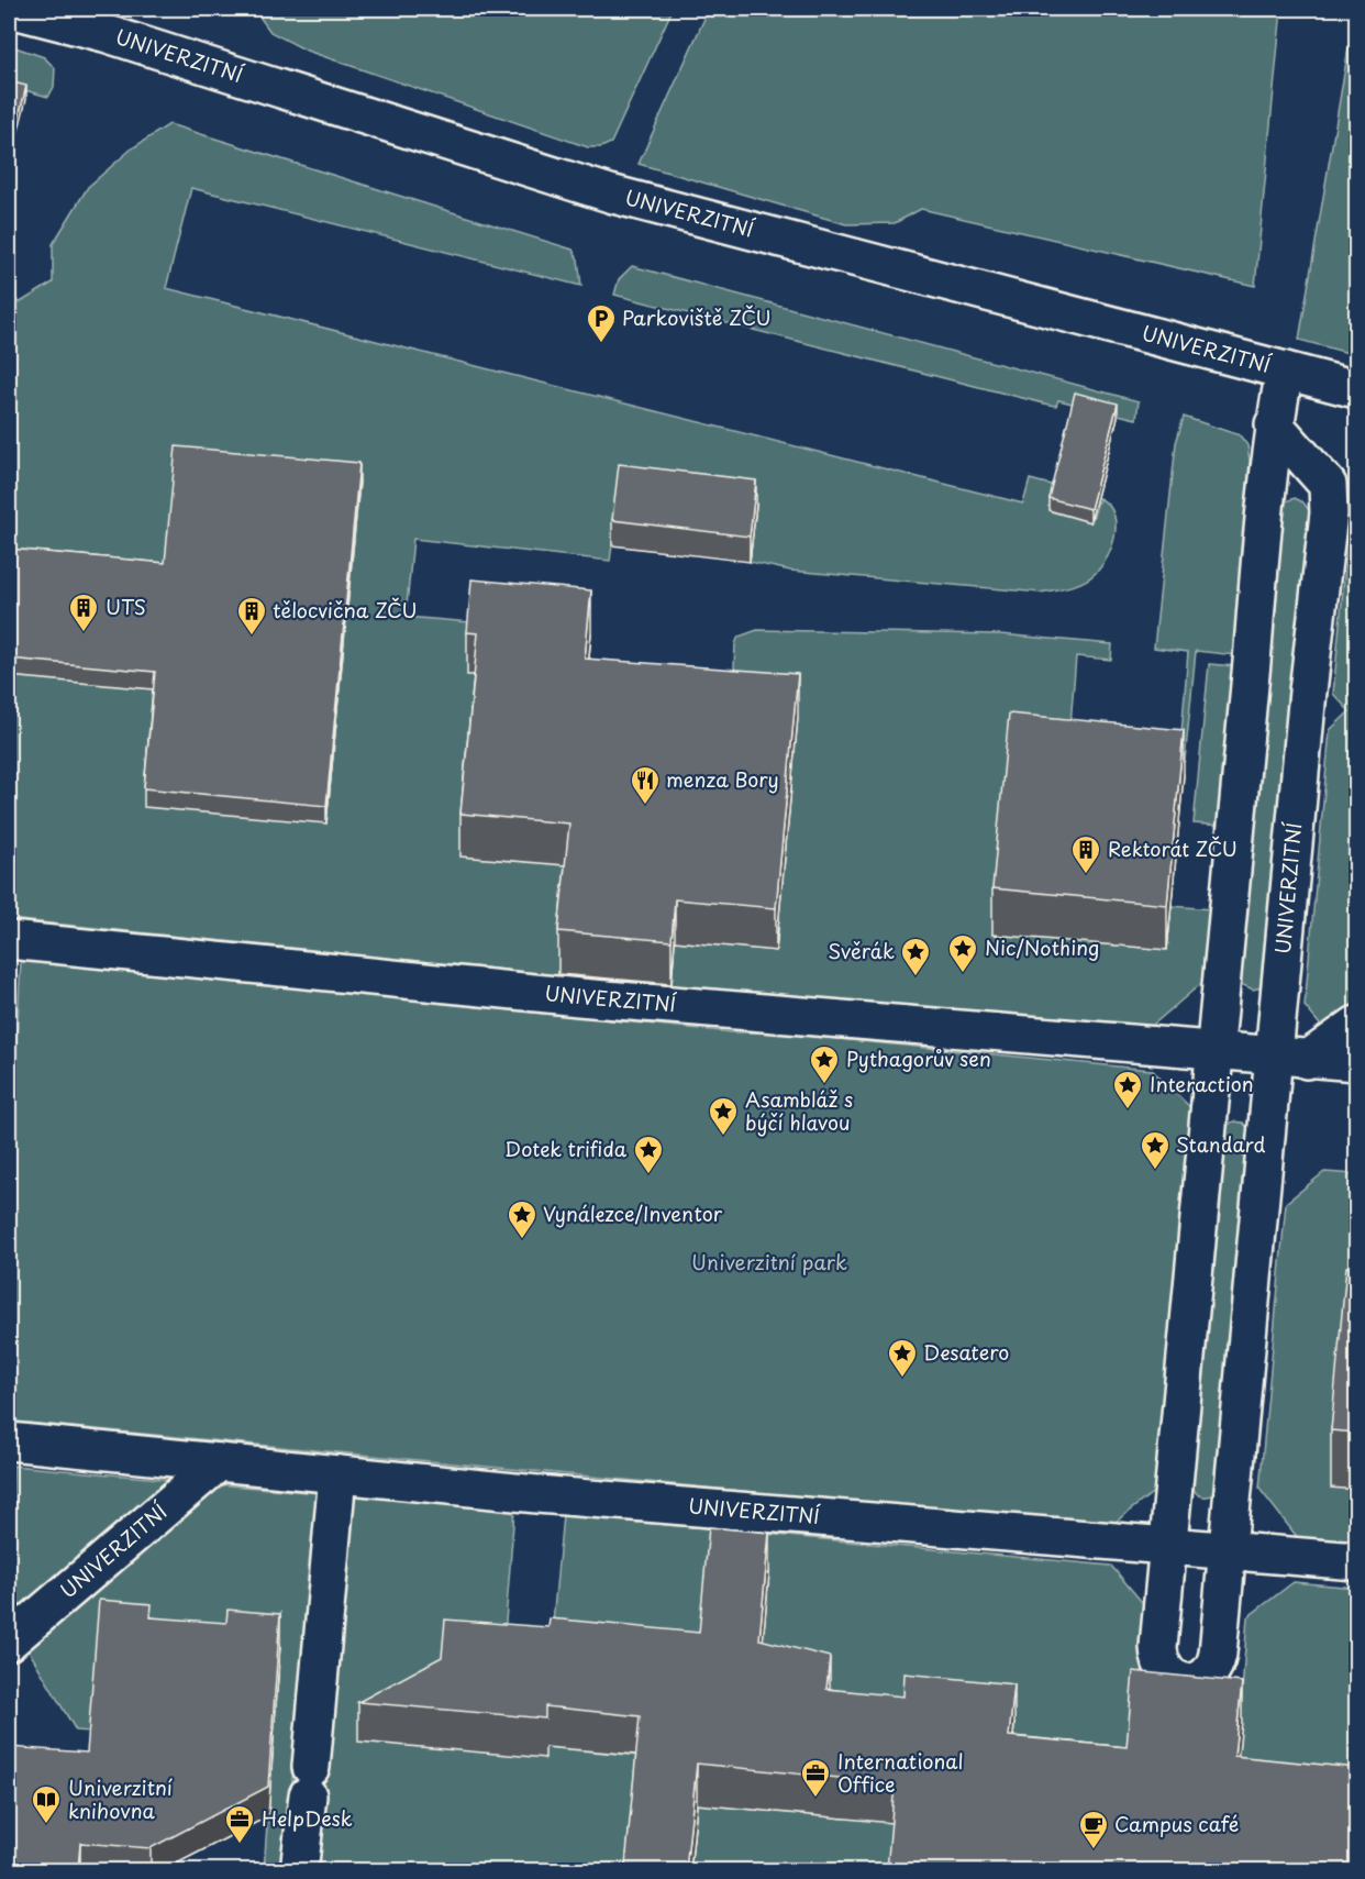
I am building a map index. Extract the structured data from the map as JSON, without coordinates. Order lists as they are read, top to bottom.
{
  "streets": {
    "street": ["UNIVERZITNÍ"]
  },
  "parks": ["Univerzitní park"],
  "places": {
    "parking": ["Parkoviště ZČU"],
    "building": ["UTS", "tělocvična ZČU", "Rektorát ZČU"],
    "restaurant": ["menza Bory"],
    "place": [
      "Nic/Nothing",
      "Svěrák",
      "Pythagorův sen",
      "Interaction",
      "Asambláž s býčí hlavou",
      "Standard",
      "Dotek trifida",
      "Vynálezce/Inventor",
      "Desatero"
    ],
    "office": ["International Office", "HelpDesk"],
    "library": ["Univerzitní knihovna"],
    "cafe": ["Campus café"]
  }
}
